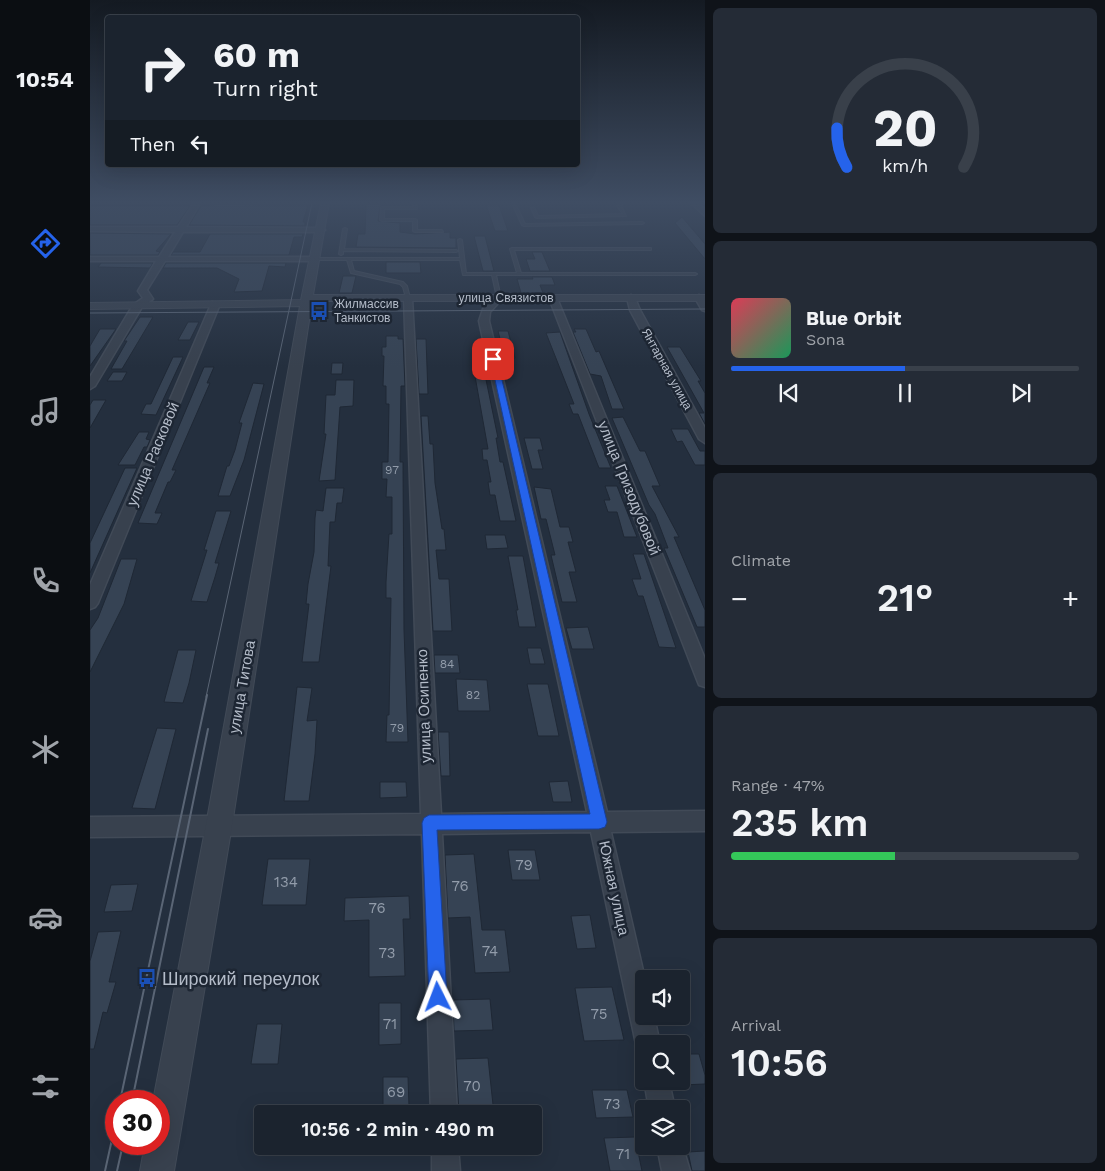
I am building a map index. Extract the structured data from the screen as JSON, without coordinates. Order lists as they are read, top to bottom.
{
  "streets": {
    "street": [
      "улица Связистов",
      "Янтарная улица",
      "улица Расковой",
      "улица Гризодубовой",
      "улица Титова",
      "улица Осипенко",
      "Южная улица"
    ]
  },
  "crossings": [
    ["улица Связистов", "Янтарная улица"],
    ["улица Связистов", "улица Расковой"],
    ["улица Связистов", "улица Гризодубовой"],
    ["улица Связистов", "улица Титова"],
    ["улица Связистов", "улица Осипенко"],
    ["улица Связистов", "Южная улица"]
  ],
  "places": {
    "bus stop": ["Жилмассив Танкистов", "Широкий переулок"]
  },
  "house_numbers": [
    "97",
    "84",
    "82",
    "79",
    "79",
    "134",
    "76",
    "76",
    "74",
    "73",
    "75",
    "71",
    "70",
    "69",
    "73",
    "71"
  ],
  "page": {
    "tabs": "10:54",
    "turn": ["60 m", "Turn right"],
    "then": "Then",
    "song": ["Blue Orbit", "Sona"],
    "tile": [
      "Climate",
      ["Range · 47%", "235 km"],
      ["Arrival", "10:56"]
    ],
    "heat": ["−", "21°", "+"],
    "limit": "30",
    "trip": "10:56 · 2 min · 490 m",
    "gauge": ["20", "km/h"]
  }
}
